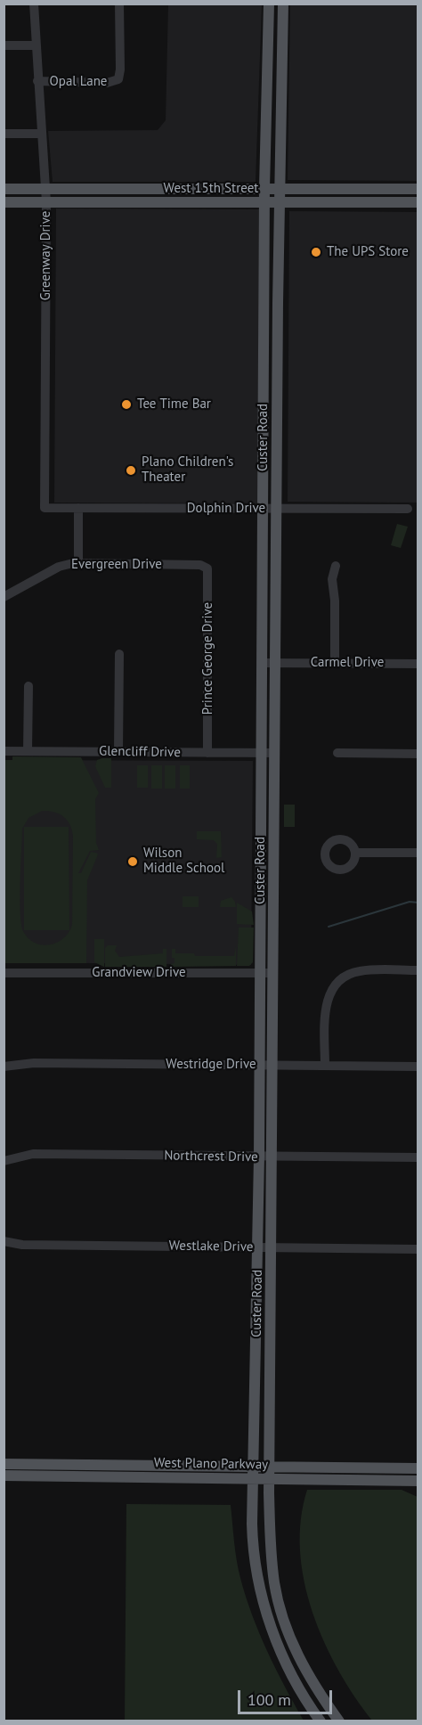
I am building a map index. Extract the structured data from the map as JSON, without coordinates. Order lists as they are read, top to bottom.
{
  "streets": {
    "main road": ["West 15th Street", "Custer Road", "West Plano Parkway"],
    "street": [
      "Opal Lane",
      "Greenway Drive",
      "Dolphin Drive",
      "Evergreen Drive",
      "Prince George Drive",
      "Carmel Drive",
      "Glencliff Drive",
      "Grandview Drive",
      "Westridge Drive",
      "Northcrest Drive",
      "Westlake Drive"
    ]
  },
  "crossings": [
    ["Opal Lane", "Greenway Drive"],
    ["West 15th Street", "Greenway Drive"],
    ["West 15th Street", "Custer Road"],
    ["Greenway Drive", "Dolphin Drive"],
    ["Custer Road", "Dolphin Drive"],
    ["Custer Road", "Carmel Drive"],
    ["Custer Road", "Glencliff Drive"],
    ["Custer Road", "Grandview Drive"],
    ["Custer Road", "Westridge Drive"],
    ["Custer Road", "Northcrest Drive"],
    ["Custer Road", "Westlake Drive"],
    ["Custer Road", "West Plano Parkway"],
    ["Evergreen Drive", "Prince George Drive"],
    ["Prince George Drive", "Glencliff Drive"]
  ],
  "places": [
    "The UPS Store",
    "Tee Time Bar",
    "Plano Children's Theater",
    "Wilson Middle School"
  ],
  "scale_bar": "100 m"
}
